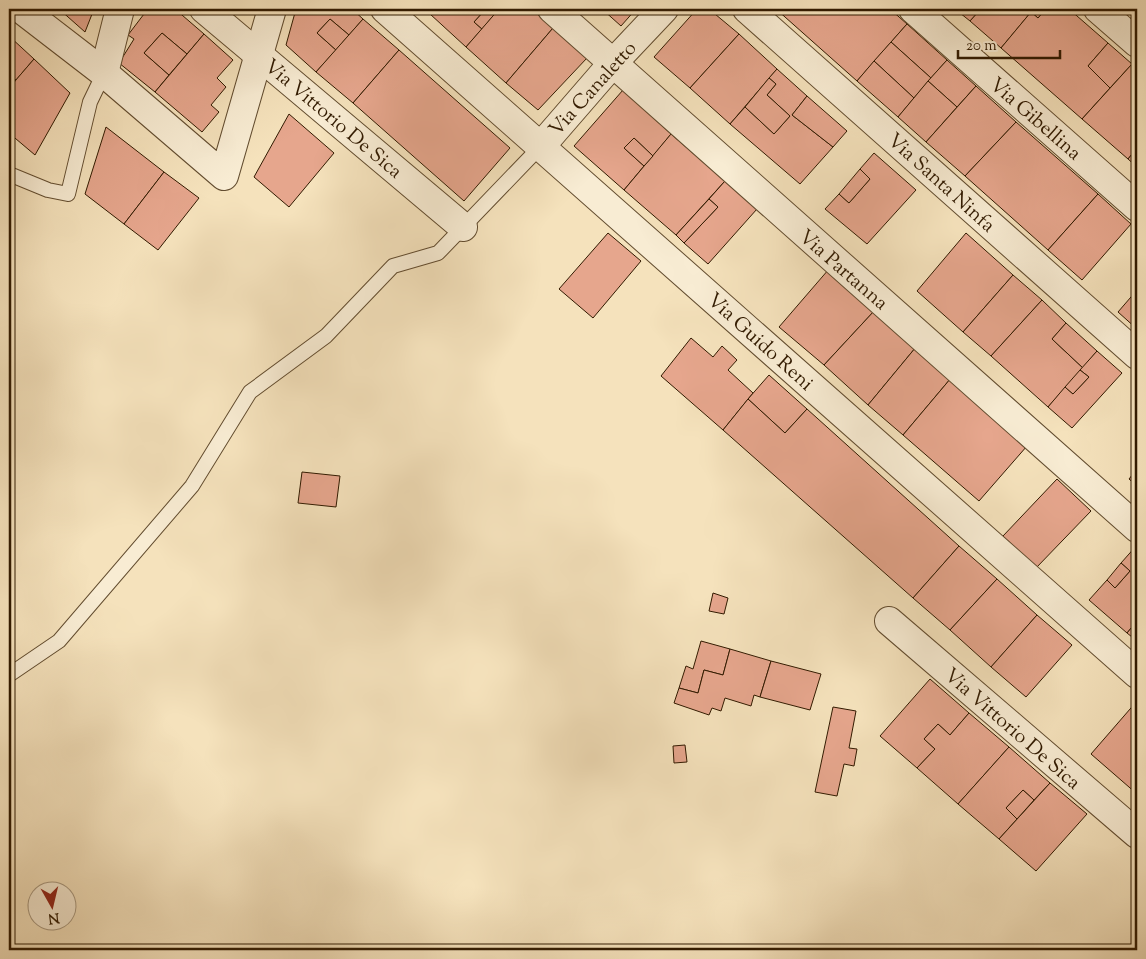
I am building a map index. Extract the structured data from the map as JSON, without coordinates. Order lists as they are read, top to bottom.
{
  "streets": {
    "street": [
      "Via Canaletto",
      "Via Vittorio De Sica",
      "Via Gibellina",
      "Via Santa Ninfa",
      "Via Partanna",
      "Via Guido Reni"
    ]
  },
  "crossings": [
    ["Via Canaletto", "Via Partanna"],
    ["Via Canaletto", "Via Guido Reni"]
  ],
  "scale_bar": "20 m",
  "north": "bottom"
}
